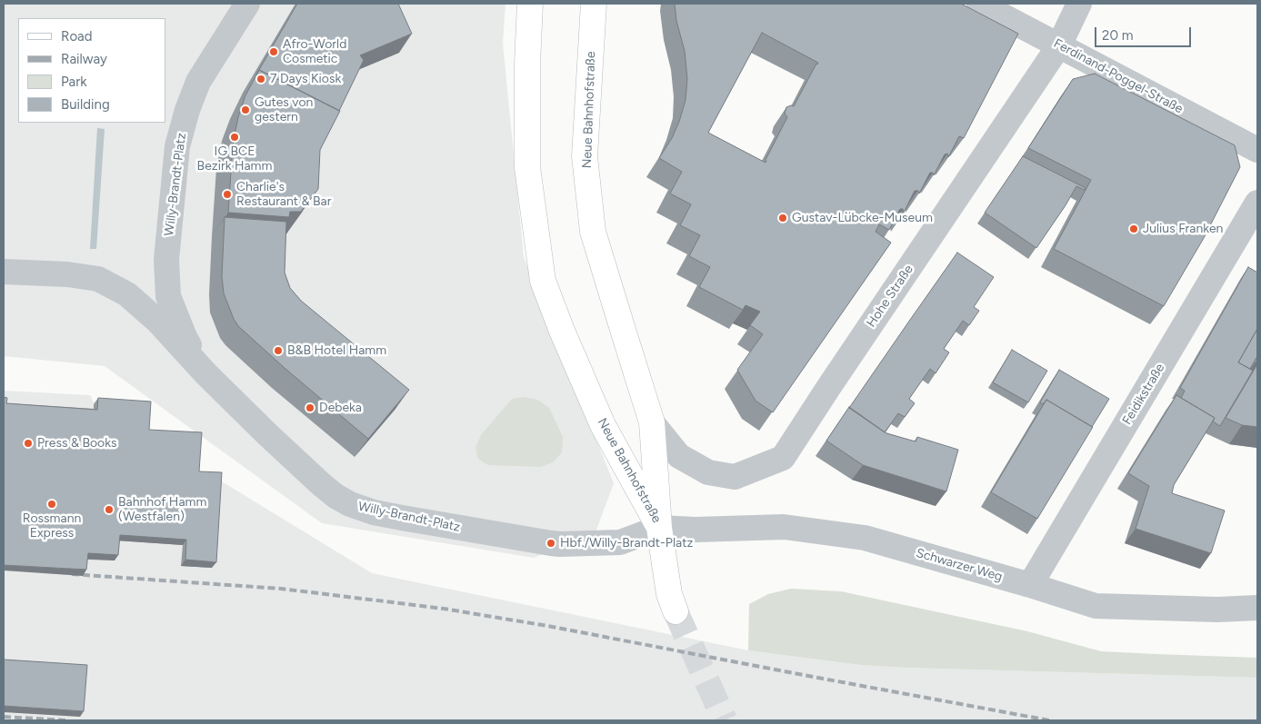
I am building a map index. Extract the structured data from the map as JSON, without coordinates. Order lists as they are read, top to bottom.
{
  "streets": {
    "main road": ["Neue Bahnhofstraße"],
    "street": [
      "Ferdinand-Poggel-Straße",
      "Willy-Brandt-Platz",
      "Hohe Straße",
      "Feidikstraße",
      "Schwarzer Weg"
    ]
  },
  "crossings": [
    ["Ferdinand-Poggel-Straße", "Hohe Straße"],
    ["Neue Bahnhofstraße", "Willy-Brandt-Platz"],
    ["Neue Bahnhofstraße", "Hohe Straße"],
    ["Neue Bahnhofstraße", "Schwarzer Weg"],
    ["Willy-Brandt-Platz", "Schwarzer Weg"],
    ["Feidikstraße", "Schwarzer Weg"]
  ],
  "places": [
    "Afro-World Cosmetic",
    "7 Days Kiosk",
    "Gutes von gestern",
    "IG BCE Bezirk Hamm",
    "Charlie's Restaurant & Bar",
    "Gustav-Lübcke-Museum",
    "Julius Franken",
    "B&B Hotel Hamm",
    "Debeka",
    "Press & Books",
    "Rossmann Express",
    "Bahnhof Hamm (Westfalen)",
    "Hbf./Willy-Brandt-Platz"
  ],
  "legend": [
    "Road",
    "Railway",
    "Park",
    "Building"
  ],
  "scale_bar": "20 m"
}
